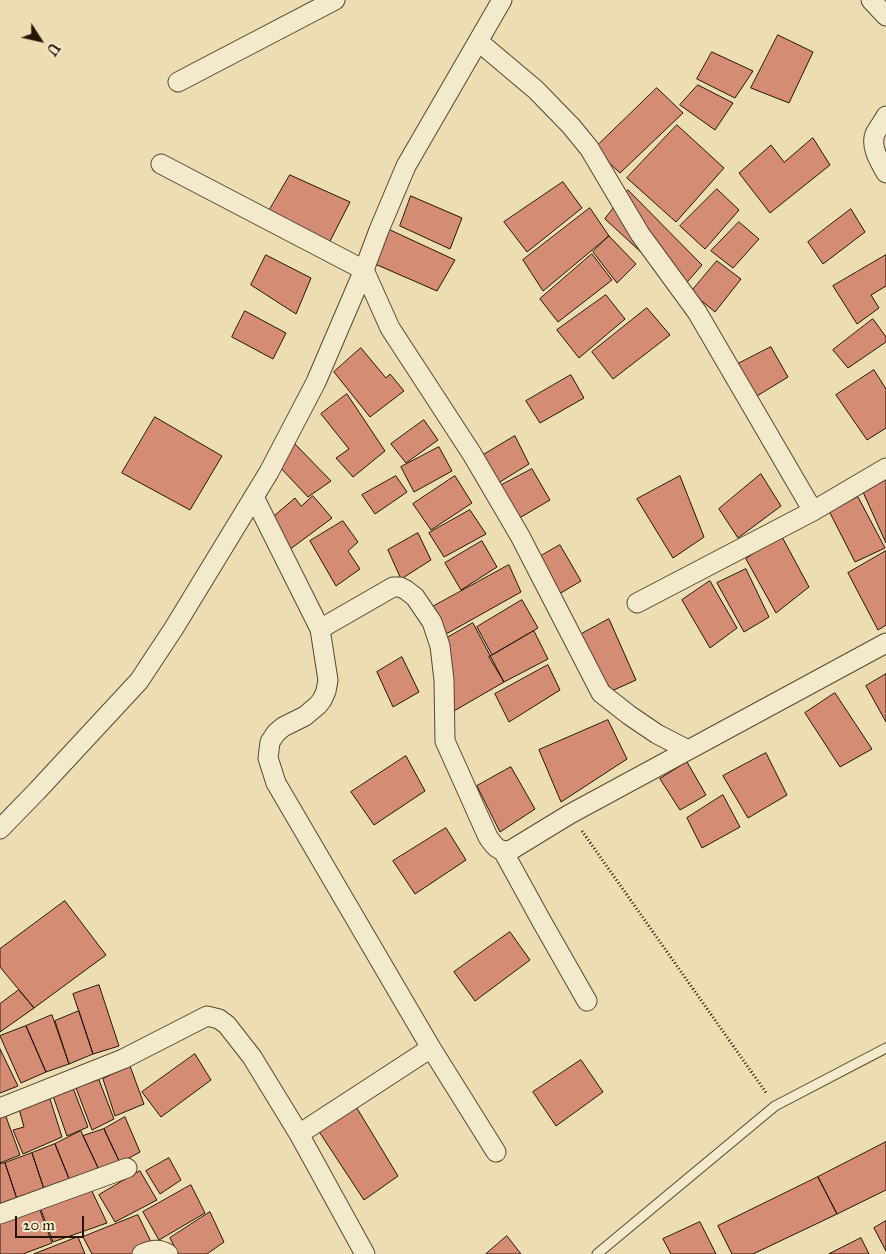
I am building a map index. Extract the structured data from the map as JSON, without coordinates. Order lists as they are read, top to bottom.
{
  "scale_bar": "20 m",
  "north": "bottom right"
}
